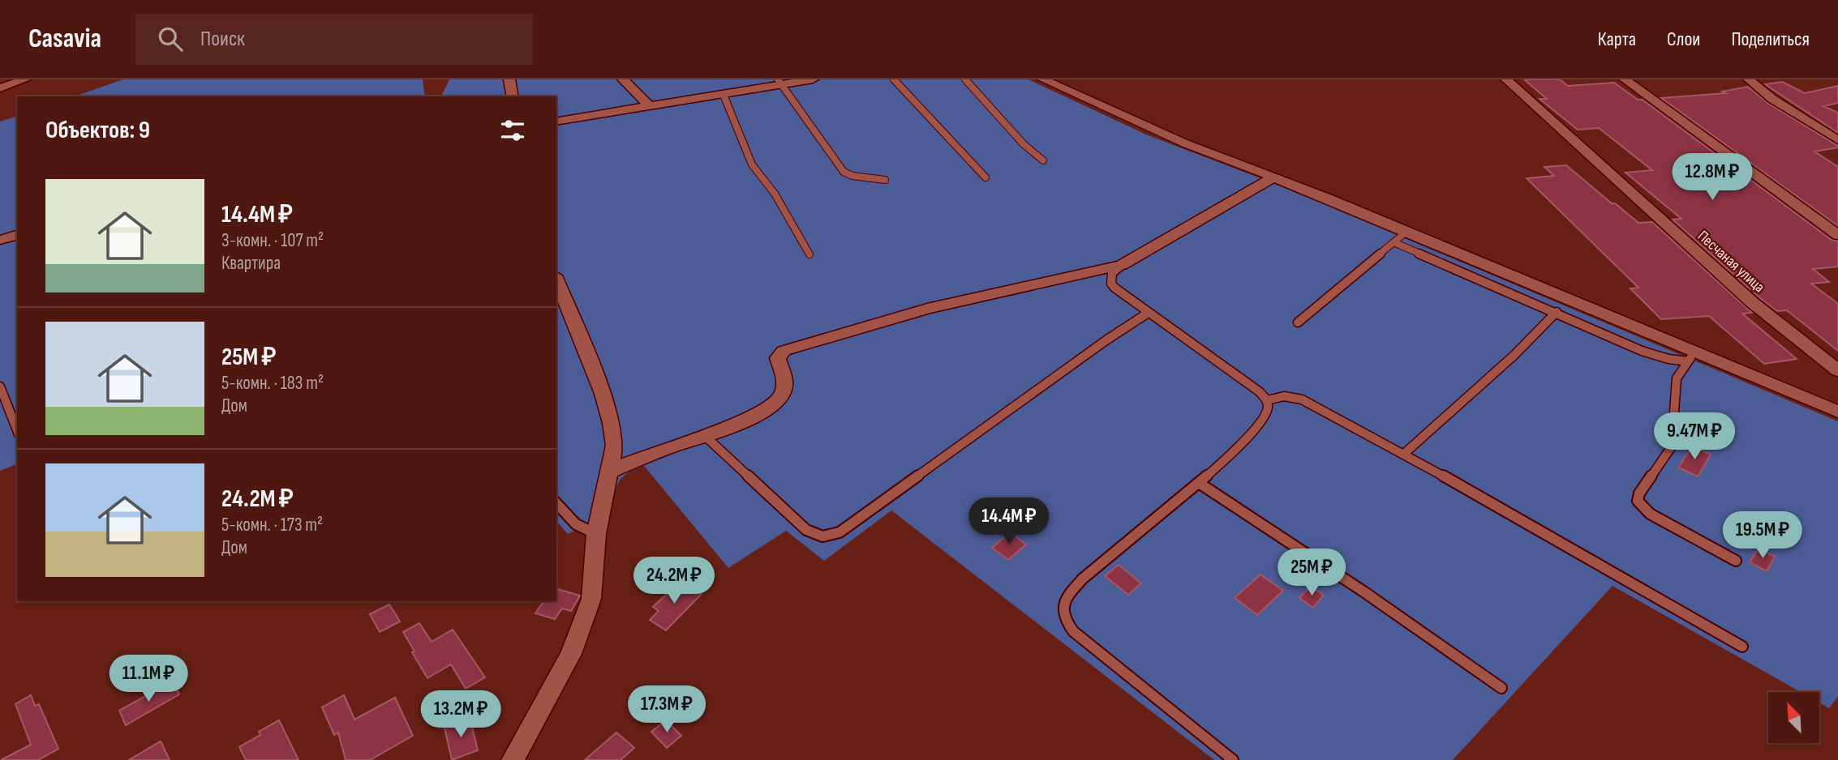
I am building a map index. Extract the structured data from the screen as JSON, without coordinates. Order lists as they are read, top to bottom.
{
  "streets": {
    "street": ["Песчаная улица"]
  },
  "north": "top left",
  "page": {
    "header": "Casavia",
    "search": "Поиск",
    "nav": ["Карта", "Слои", "Поделиться"],
    "heading": "Объектов: 9",
    "price": [
      "12.8M ₽",
      "9.47M ₽",
      "14.4M ₽",
      "19.5M ₽",
      "25M ₽",
      "24.2M ₽",
      "11.1M ₽",
      "17.3M ₽",
      "13.2M ₽"
    ],
    "list": [
      {
        "name": "14.4M ₽",
        "note": "3-комн. · 107 m² · Квартира"
      },
      {
        "name": "25M ₽",
        "note": "5-комн. · 183 m² · Дом"
      },
      {
        "name": "24.2M ₽",
        "note": "5-комн. · 173 m² · Дом"
      }
    ]
  }
}
